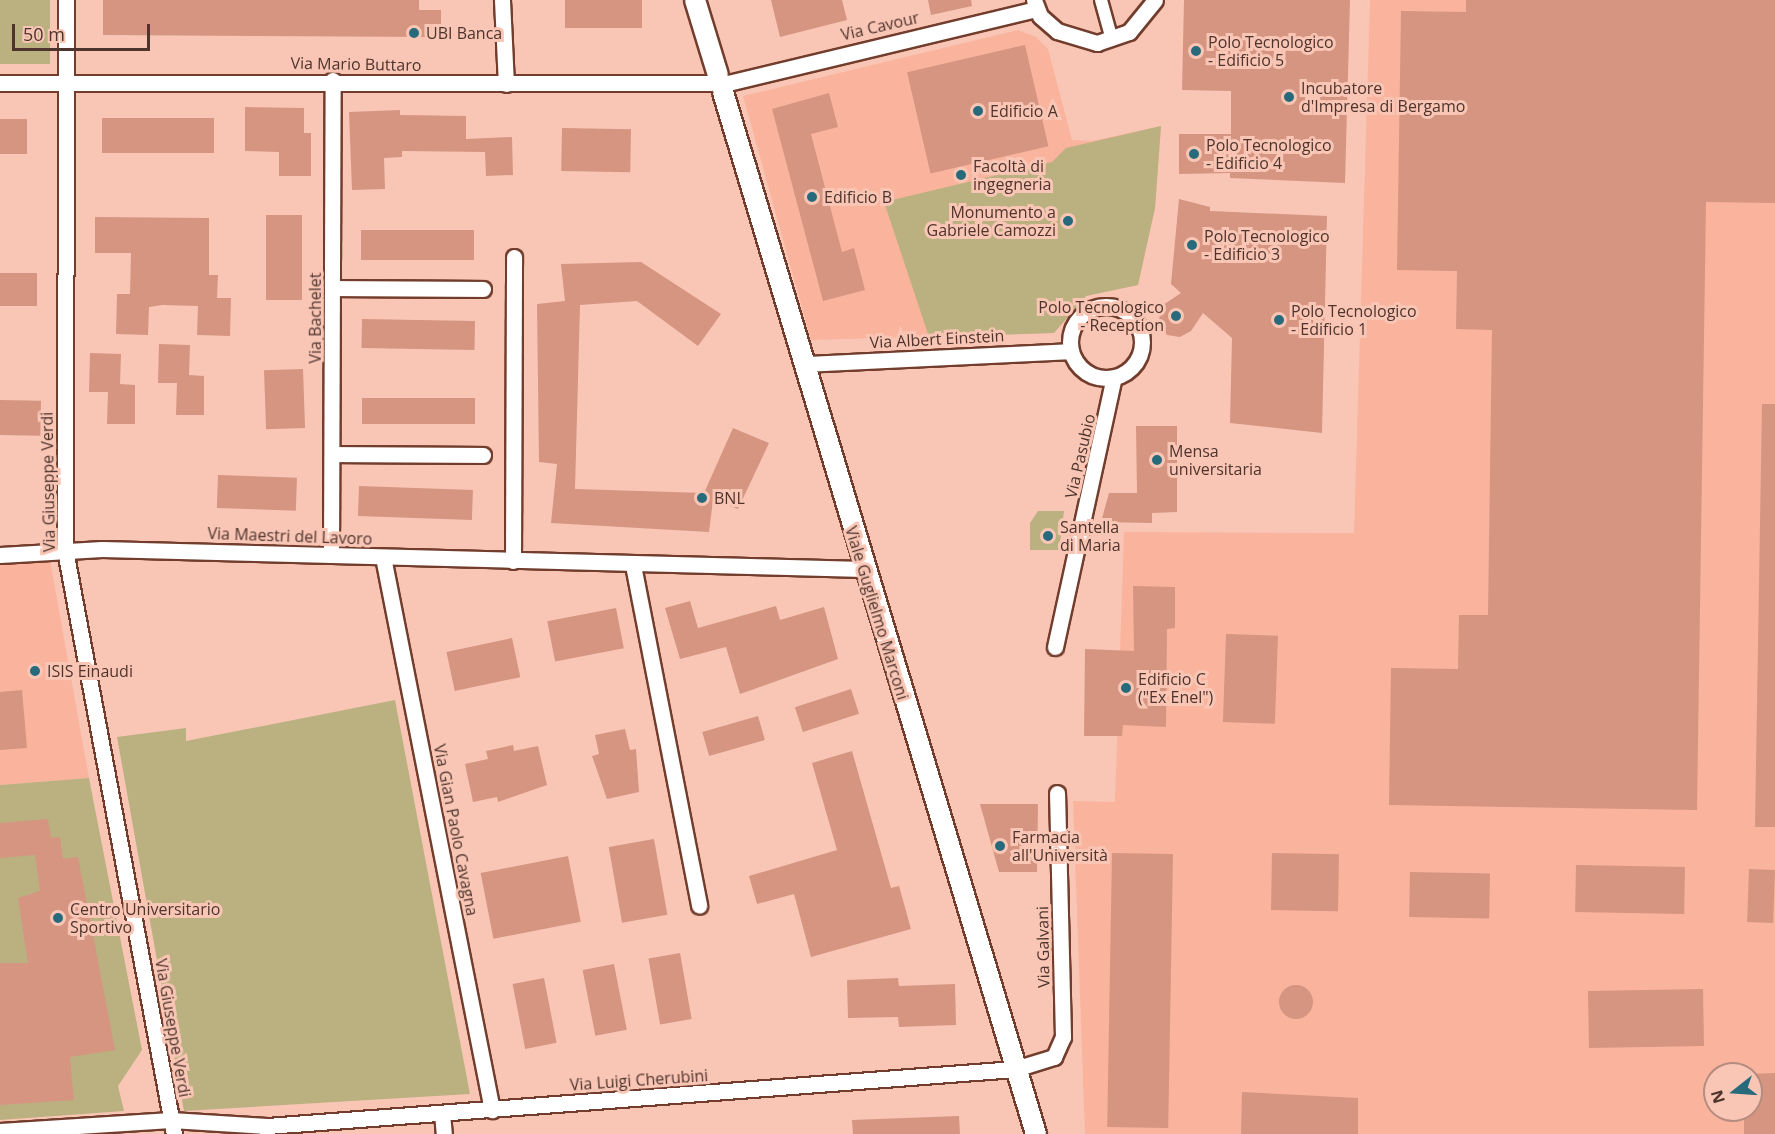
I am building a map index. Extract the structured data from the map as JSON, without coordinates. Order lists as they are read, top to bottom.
{
  "streets": {
    "street": [
      "Via Cavour",
      "Via Mario Buttaro",
      "Via Bachelet",
      "Via Albert Einstein",
      "Via Pasubio",
      "Via Giuseppe Verdi",
      "Via Maestri del Lavoro",
      "Viale Guglielmo Marconi",
      "Via Gian Paolo Cavagna",
      "Via Galvani",
      "Via Luigi Cherubini"
    ]
  },
  "crossings": [
    ["Via Cavour", "Via Mario Buttaro"],
    ["Via Cavour", "Viale Guglielmo Marconi"],
    ["Via Mario Buttaro", "Via Bachelet"],
    ["Via Mario Buttaro", "Via Giuseppe Verdi"],
    ["Via Mario Buttaro", "Viale Guglielmo Marconi"],
    ["Via Bachelet", "Via Maestri del Lavoro"],
    ["Via Albert Einstein", "Via Pasubio"],
    ["Via Albert Einstein", "Viale Guglielmo Marconi"],
    ["Via Giuseppe Verdi", "Via Maestri del Lavoro"],
    ["Via Giuseppe Verdi", "Via Luigi Cherubini"],
    ["Via Maestri del Lavoro", "Viale Guglielmo Marconi"],
    ["Via Maestri del Lavoro", "Via Gian Paolo Cavagna"],
    ["Viale Guglielmo Marconi", "Via Galvani"],
    ["Viale Guglielmo Marconi", "Via Luigi Cherubini"],
    ["Via Gian Paolo Cavagna", "Via Luigi Cherubini"],
    ["Via Galvani", "Via Luigi Cherubini"]
  ],
  "places": [
    "UBI Banca",
    "Polo Tecnologico - Edificio 5",
    "Incubatore d'Impresa di Bergamo",
    "Edificio A",
    "Polo Tecnologico - Edificio 4",
    "Facoltà di ingegneria",
    "Edificio B",
    "Monumento a Gabriele Camozzi",
    "Polo Tecnologico - Edificio 3",
    "Polo Tecnologico - Reception",
    "Polo Tecnologico - Edificio 1",
    "Mensa universitaria",
    "BNL",
    "Santella di Maria",
    "ISIS Einaudi",
    "Edificio C (\"Ex Enel\")",
    "Farmacia all'Università",
    "Centro Universitario Sportivo"
  ],
  "scale_bar": "50 m",
  "north": "left"
}
